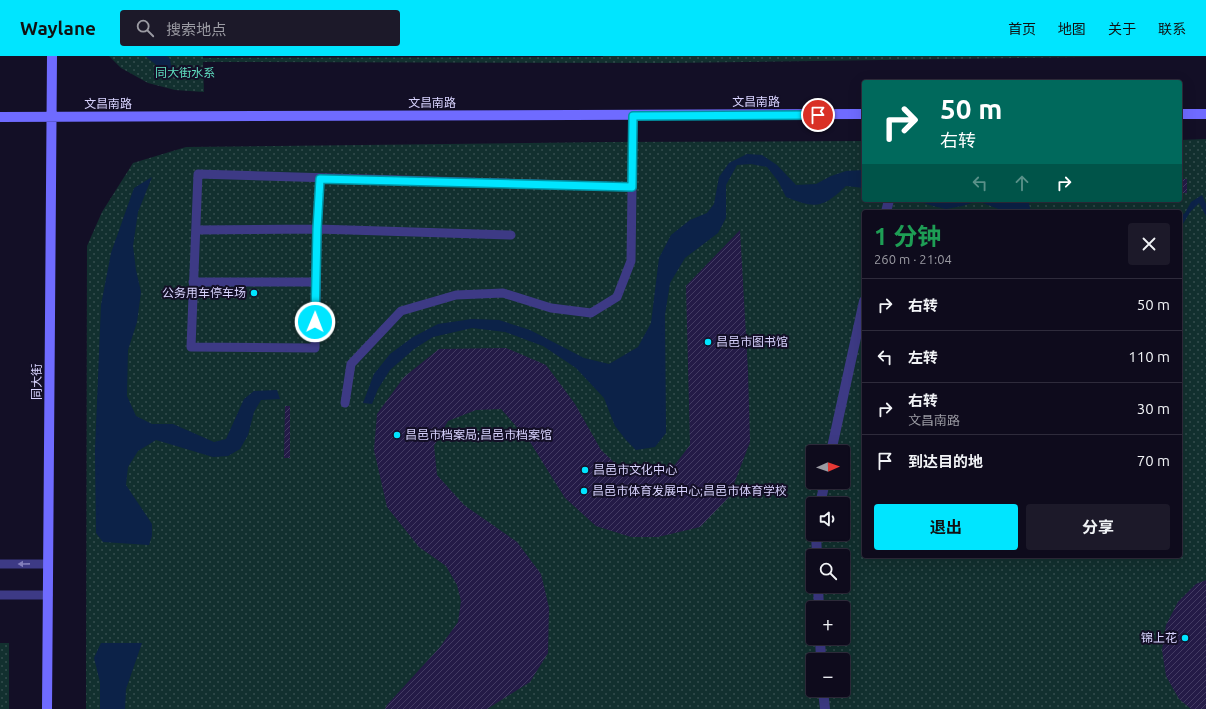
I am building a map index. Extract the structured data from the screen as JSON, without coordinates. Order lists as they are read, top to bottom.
{
  "streets": {
    "street": ["文昌南路", "同大街"]
  },
  "crossings": [
    ["文昌南路", "同大街"]
  ],
  "parks": ["同大街水系"],
  "places": [
    "公务用车停车场",
    "昌邑市图书馆",
    "昌邑市档案局;昌邑市档案馆",
    "昌邑市文化中心",
    "昌邑市体育发展中心;昌邑市体育学校",
    "锦上花"
  ],
  "north": "right",
  "page": {
    "header": "Waylane",
    "search": "搜索地点",
    "nav": [
      "首页",
      "地图",
      "关于",
      "联系"
    ],
    "turn": ["50 m", "右转"],
    "heading": ["1 分钟", "260 m · 21:04"],
    "list": [
      {
        "name": "右转",
        "value": "50 m"
      },
      {
        "name": "左转",
        "value": "110 m"
      },
      {
        "name": "右转",
        "note": "文昌南路",
        "value": "30 m"
      },
      {
        "name": "到达目的地",
        "value": "70 m"
      }
    ],
    "map_buttons": ["+", "−"],
    "buttons": ["退出", "分享"]
  }
}
